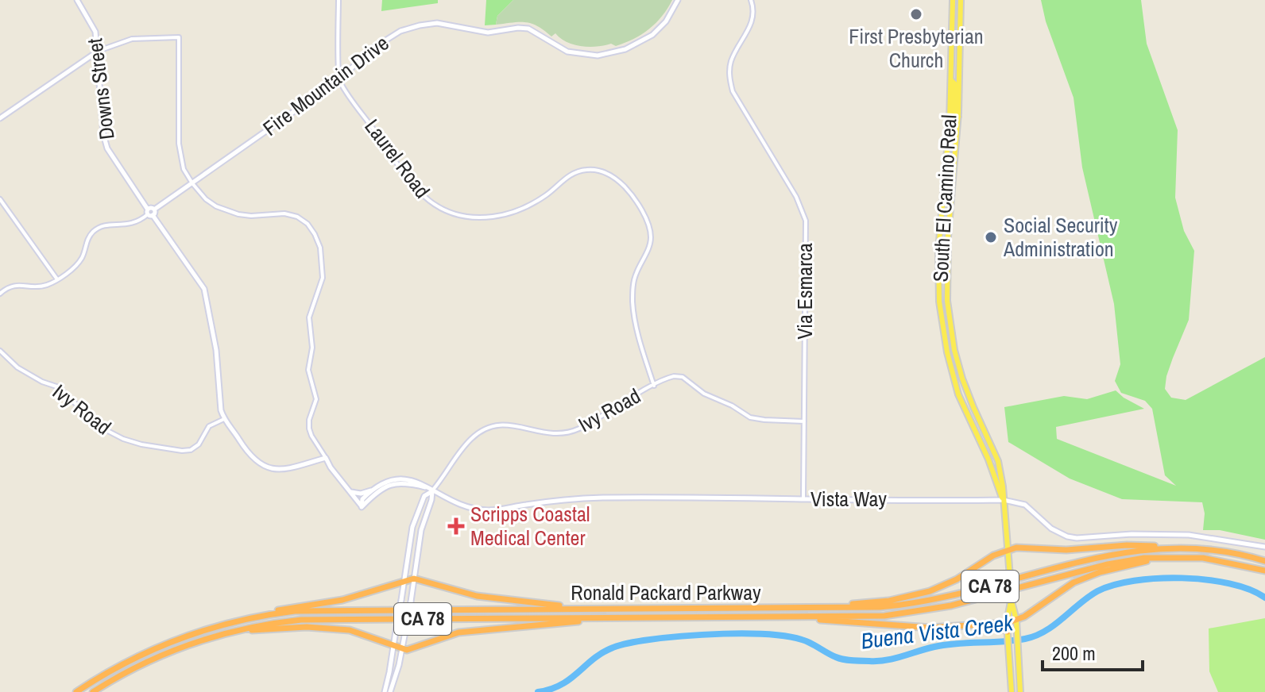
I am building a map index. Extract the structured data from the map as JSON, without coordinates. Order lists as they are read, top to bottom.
{
  "streets": {
    "highway": ["CA 78", "Ronald Packard Parkway"],
    "main road": [
      "Fire Mountain Drive",
      "Downs Street",
      "South El Camino Real",
      "Vista Way"
    ],
    "street": ["Laurel Road", "Via Esmarca", "Ivy Road"]
  },
  "crossings": [
    ["Fire Mountain Drive", "Downs Street"],
    ["Fire Mountain Drive", "Laurel Road"],
    ["Downs Street", "Ivy Road"],
    ["Laurel Road", "Ivy Road"],
    ["South El Camino Real", "Vista Way"],
    ["Via Esmarca", "Ivy Road"],
    ["Via Esmarca", "Vista Way"],
    ["Ivy Road", "Vista Way"]
  ],
  "water": ["Buena Vista Creek"],
  "places": {
    "other": ["First Presbyterian Church", "Social Security Administration"],
    "health": ["Scripps Coastal Medical Center"]
  },
  "scale_bar": "200 m"
}
